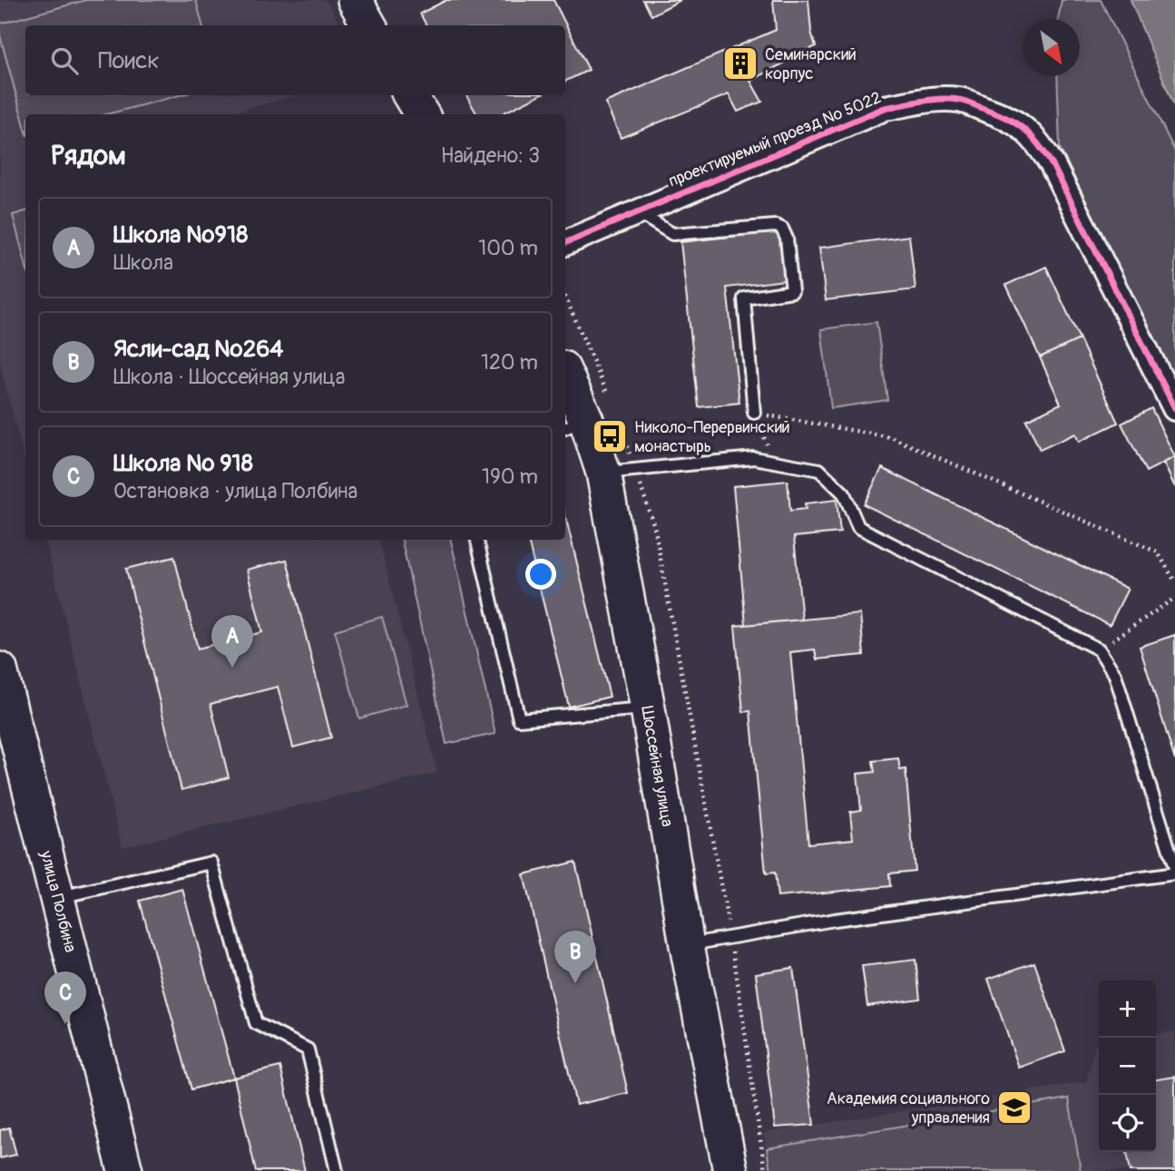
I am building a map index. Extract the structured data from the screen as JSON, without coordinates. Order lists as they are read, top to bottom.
{
  "streets": {
    "main road": ["Шоссейная улица", "улица Полбина"],
    "street": ["проектируемый проезд № 5022"]
  },
  "places": {
    "building": ["Семинарский корпус"],
    "bus stop": ["Николо-Перервинский монастырь"],
    "school or university": ["Академия социального управления"]
  },
  "north": "bottom right",
  "page": {
    "search": "Поиск",
    "heading": ["Рядом", "Найдено: 3"],
    "list": [
      {
        "mark": "A",
        "name": "Школа №918",
        "note": "Школа",
        "value": "100 m"
      },
      {
        "mark": "B",
        "name": "Ясли-сад №264",
        "note": "Школа · Шоссейная улица",
        "value": "120 m"
      },
      {
        "mark": "C",
        "name": "Школа № 918",
        "note": "Остановка · улица Полбина",
        "value": "190 m"
      }
    ],
    "pins": ["A", "B", "C"],
    "map_buttons": ["+", "−"]
  }
}
